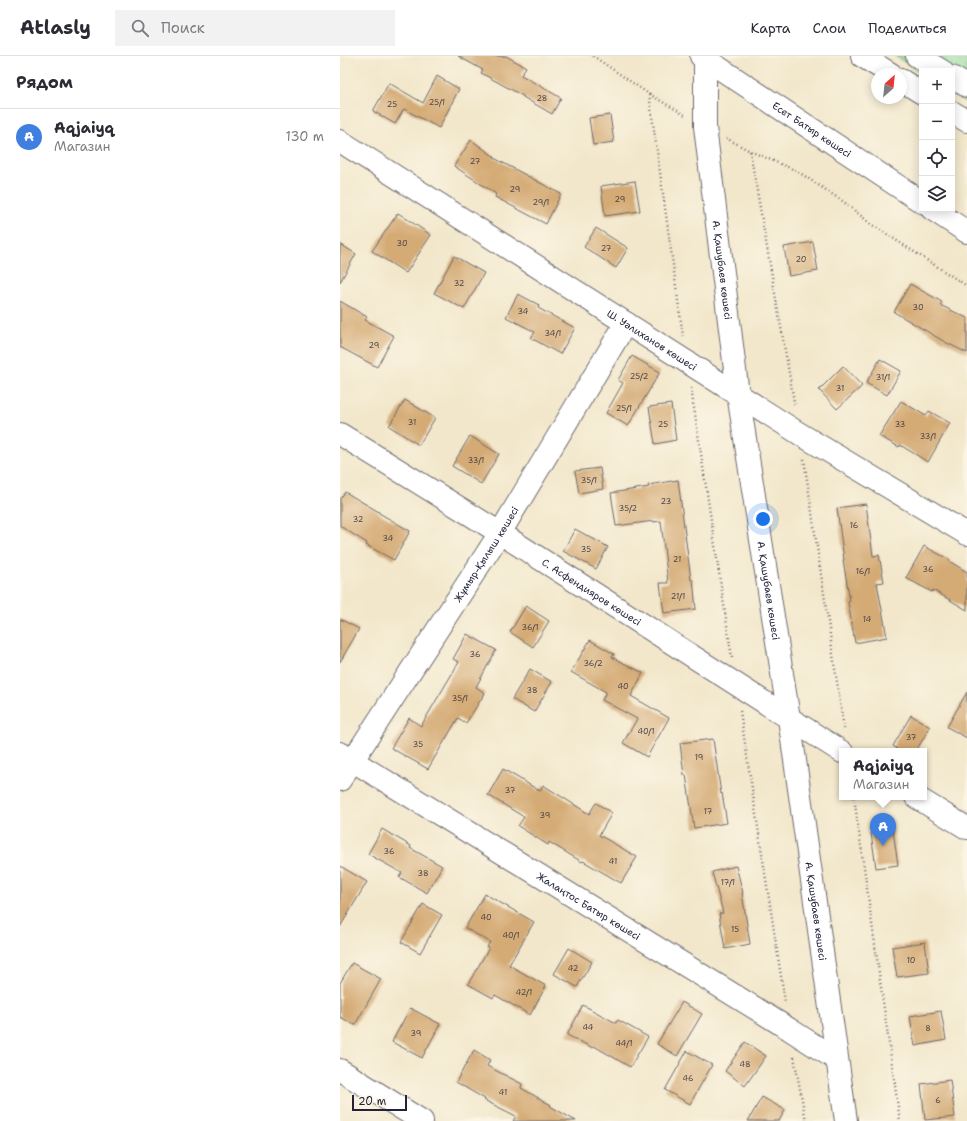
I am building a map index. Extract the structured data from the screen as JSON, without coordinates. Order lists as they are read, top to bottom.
{
  "streets": {
    "street": [
      "Есет Батыр көшесі",
      "А. Қашубаев көшесі",
      "Ш. Уәлиханов көшесі",
      "Жұмыр-Қылыш көшесі",
      "С. Асфендияров көшесі",
      "Жалаңтос Батыр көшесі"
    ]
  },
  "crossings": [
    ["Есет Батыр көшесі", "А. Қашубаев көшесі"],
    ["А. Қашубаев көшесі", "Ш. Уәлиханов көшесі"],
    ["А. Қашубаев көшесі", "С. Асфендияров көшесі"],
    ["А. Қашубаев көшесі", "Жалаңтос Батыр көшесі"],
    ["Ш. Уәлиханов көшесі", "Жұмыр-Қылыш көшесі"],
    ["Жұмыр-Қылыш көшесі", "С. Асфендияров көшесі"],
    ["Жұмыр-Қылыш көшесі", "Жалаңтос Батыр көшесі"]
  ],
  "house_numbers": [
    "28",
    "25/1",
    "25",
    "27",
    "29",
    "29",
    "29/1",
    "30",
    "27",
    "20",
    "32",
    "30",
    "34",
    "34/1",
    "29",
    "25/2",
    "31/1",
    "31",
    "25/1",
    "31",
    "25",
    "33",
    "33/1",
    "33/1",
    "35/1",
    "23",
    "35/2",
    "32",
    "16",
    "34",
    "35",
    "21",
    "36",
    "16/1",
    "21/1",
    "14",
    "36/1",
    "36",
    "36/2",
    "40",
    "38",
    "35/1",
    "40/1",
    "37",
    "35",
    "19",
    "37",
    "17",
    "39",
    "36",
    "41",
    "38",
    "17/1",
    "40",
    "15",
    "40/1",
    "10",
    "42",
    "42/1",
    "44",
    "8",
    "39",
    "44/1",
    "48",
    "46",
    "41",
    "6"
  ],
  "scale_bar": "20 m",
  "north": "top right",
  "page": {
    "header": "Atlasly",
    "search": "Поиск",
    "nav": ["Карта", "Слои", "Поделиться"],
    "heading": "Рядом",
    "map_buttons": ["+", "−"],
    "list": [
      {
        "mark": "A",
        "name": "Aqjaiyq",
        "note": "Магазин",
        "value": "130 m"
      }
    ],
    "popup": ["Aqjaiyq", "Магазин"],
    "pins": "A",
    "scale": "20 m"
  }
}
